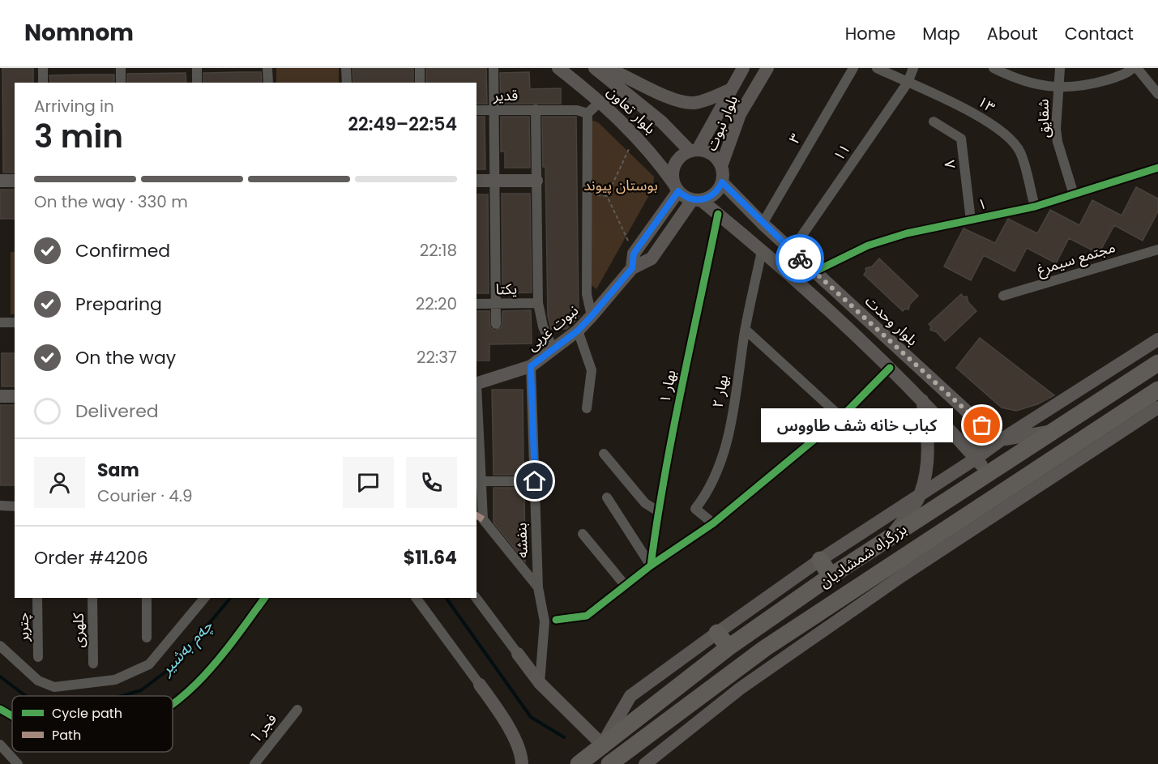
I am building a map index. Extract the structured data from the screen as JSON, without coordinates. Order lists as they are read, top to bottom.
{
  "streets": {
    "highway": ["بزرگراه شمشادیان"],
    "main road": [
      "بلوار تعاون",
      "بلوار نبوت",
      "بلوار وحدت",
      "نبوت غربی"
    ],
    "street": [
      "قدیر",
      "۱۳",
      "شقایق",
      "۳",
      "۱۱",
      "۸",
      "۱",
      "مجتمع سیمرغ",
      "یکتا",
      "بهار ۱",
      "بهار ۲",
      "بنفشه",
      "چتربر",
      "کلهری",
      "فجر 1"
    ]
  },
  "crossings": [
    ["۱۳", "۱۱"],
    ["۱۳", "۱"],
    ["بلوار تعاون", "بلوار نبوت"],
    ["بلوار تعاون", "بلوار وحدت"],
    ["بلوار تعاون", "نبوت غربی"],
    ["شقایق", "۱"],
    ["بلوار نبوت", "بلوار وحدت"],
    ["بلوار نبوت", "نبوت غربی"],
    ["۳", "بلوار وحدت"],
    ["۱۱", "بلوار وحدت"],
    ["۸", "۱"],
    ["۱", "بلوار وحدت"],
    ["بلوار وحدت", "نبوت غربی"],
    ["نبوت غربی", "بنفشه"]
  ],
  "water": ["چەم بەشیر"],
  "parks": ["بوستان پیوند"],
  "places": ["کباب خانه شف طاووس"],
  "legend": ["Cycle path", "Path"],
  "page": {
    "header": "Nomnom",
    "nav": [
      "Home",
      "Map",
      "About",
      "Contact"
    ],
    "heading": ["3 min", "Arriving in", "22:49–22:54"],
    "panel": [
      "Sam",
      "Courier · 4.9",
      "Order #4206",
      "$11.64"
    ],
    "bar": "On the way · 330 m",
    "list": [
      ["Confirmed", "22:18"],
      ["Preparing", "22:20"],
      ["On the way", "22:37"],
      "Delivered"
    ],
    "bubble": "کباب خانه شف طاووس"
  }
}
